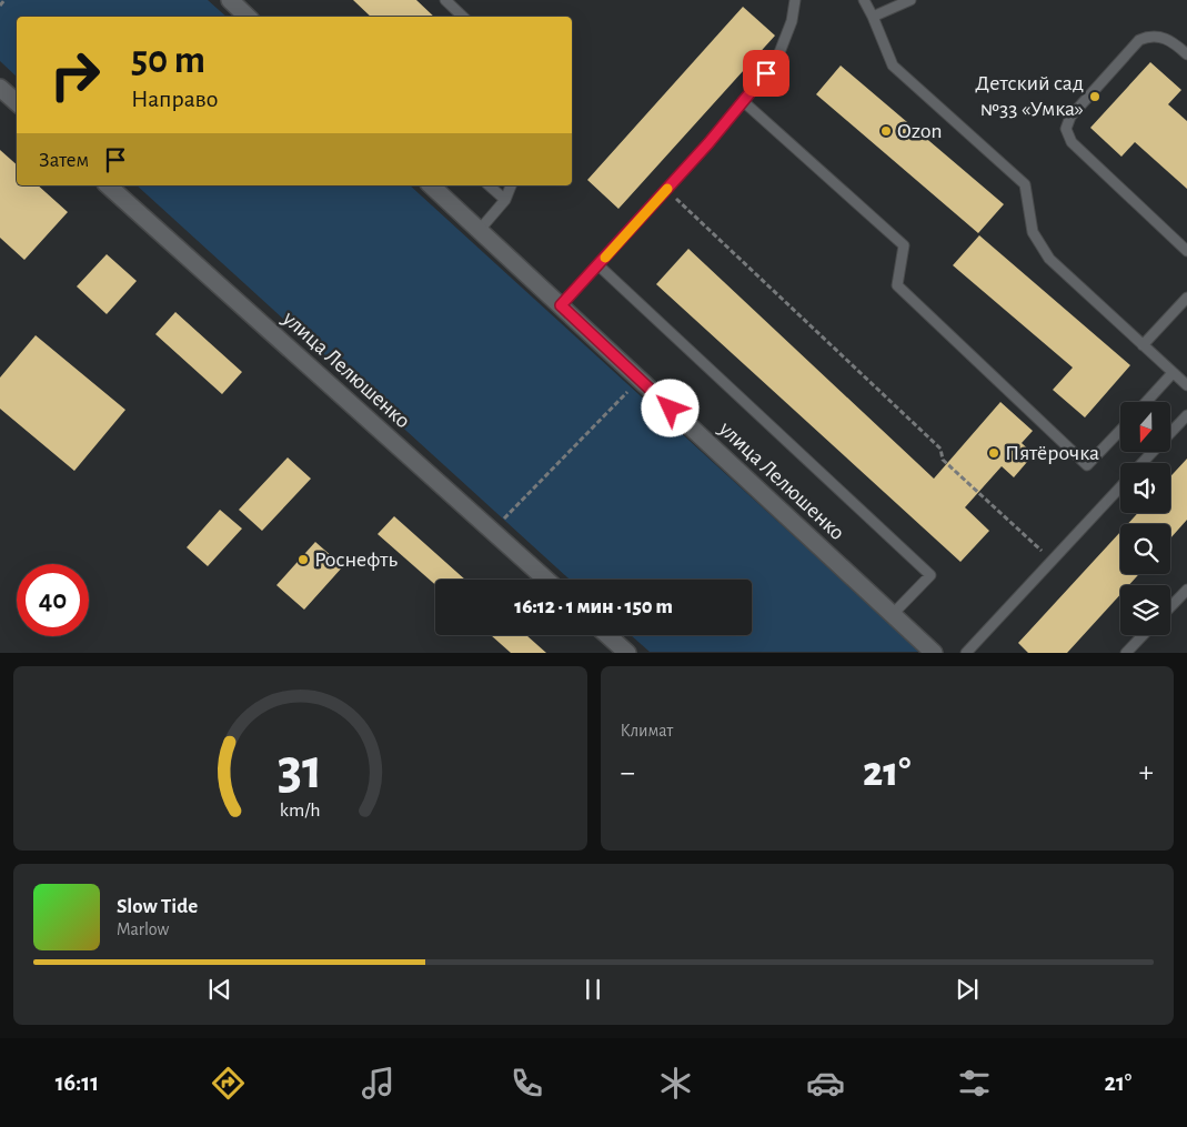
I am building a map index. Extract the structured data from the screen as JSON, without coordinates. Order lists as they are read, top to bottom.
{
  "streets": {
    "street": ["улица Лелюшенко"]
  },
  "places": [
    "Детский сад №33 «Умка»",
    "Ozon",
    "Пятёрочка",
    "Роснефть"
  ],
  "north": "bottom",
  "page": {
    "turn": ["50 m", "Направо"],
    "then": "Затем",
    "limit": "40",
    "trip": "16:12 · 1 мин · 150 m",
    "tile": "Климат",
    "heat": ["−", "21°", "+"],
    "song": ["Slow Tide", "Marlow"],
    "tabs": ["16:11", "21°"],
    "gauge": ["31", "km/h"]
  }
}
